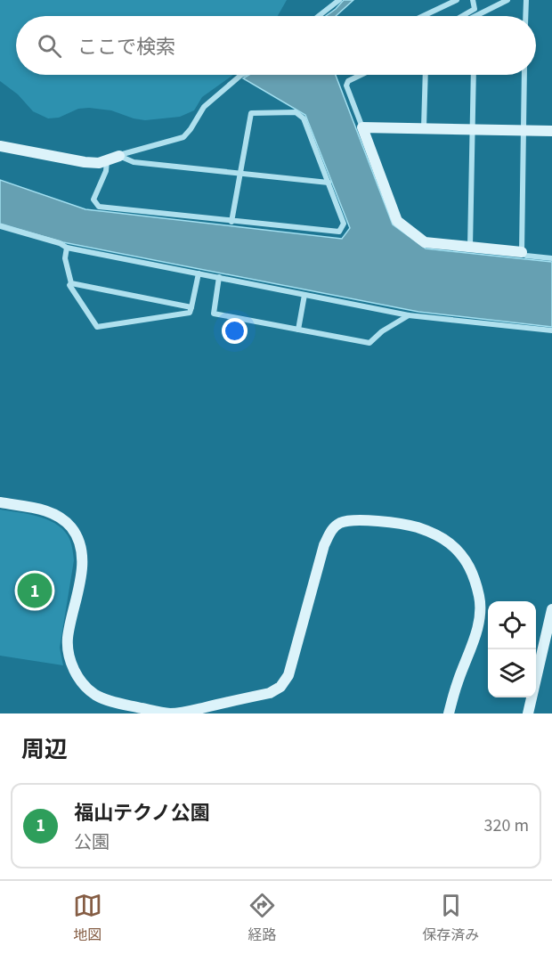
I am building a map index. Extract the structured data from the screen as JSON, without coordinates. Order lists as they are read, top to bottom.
{
  "page": {
    "search": "ここで検索",
    "pins": "1",
    "heading": "周辺",
    "list": [
      {
        "mark": "1",
        "name": "福山テクノ公園",
        "note": "公園",
        "value": "320 m"
      }
    ],
    "nav": ["地図", "経路", "保存済み"]
  }
}
